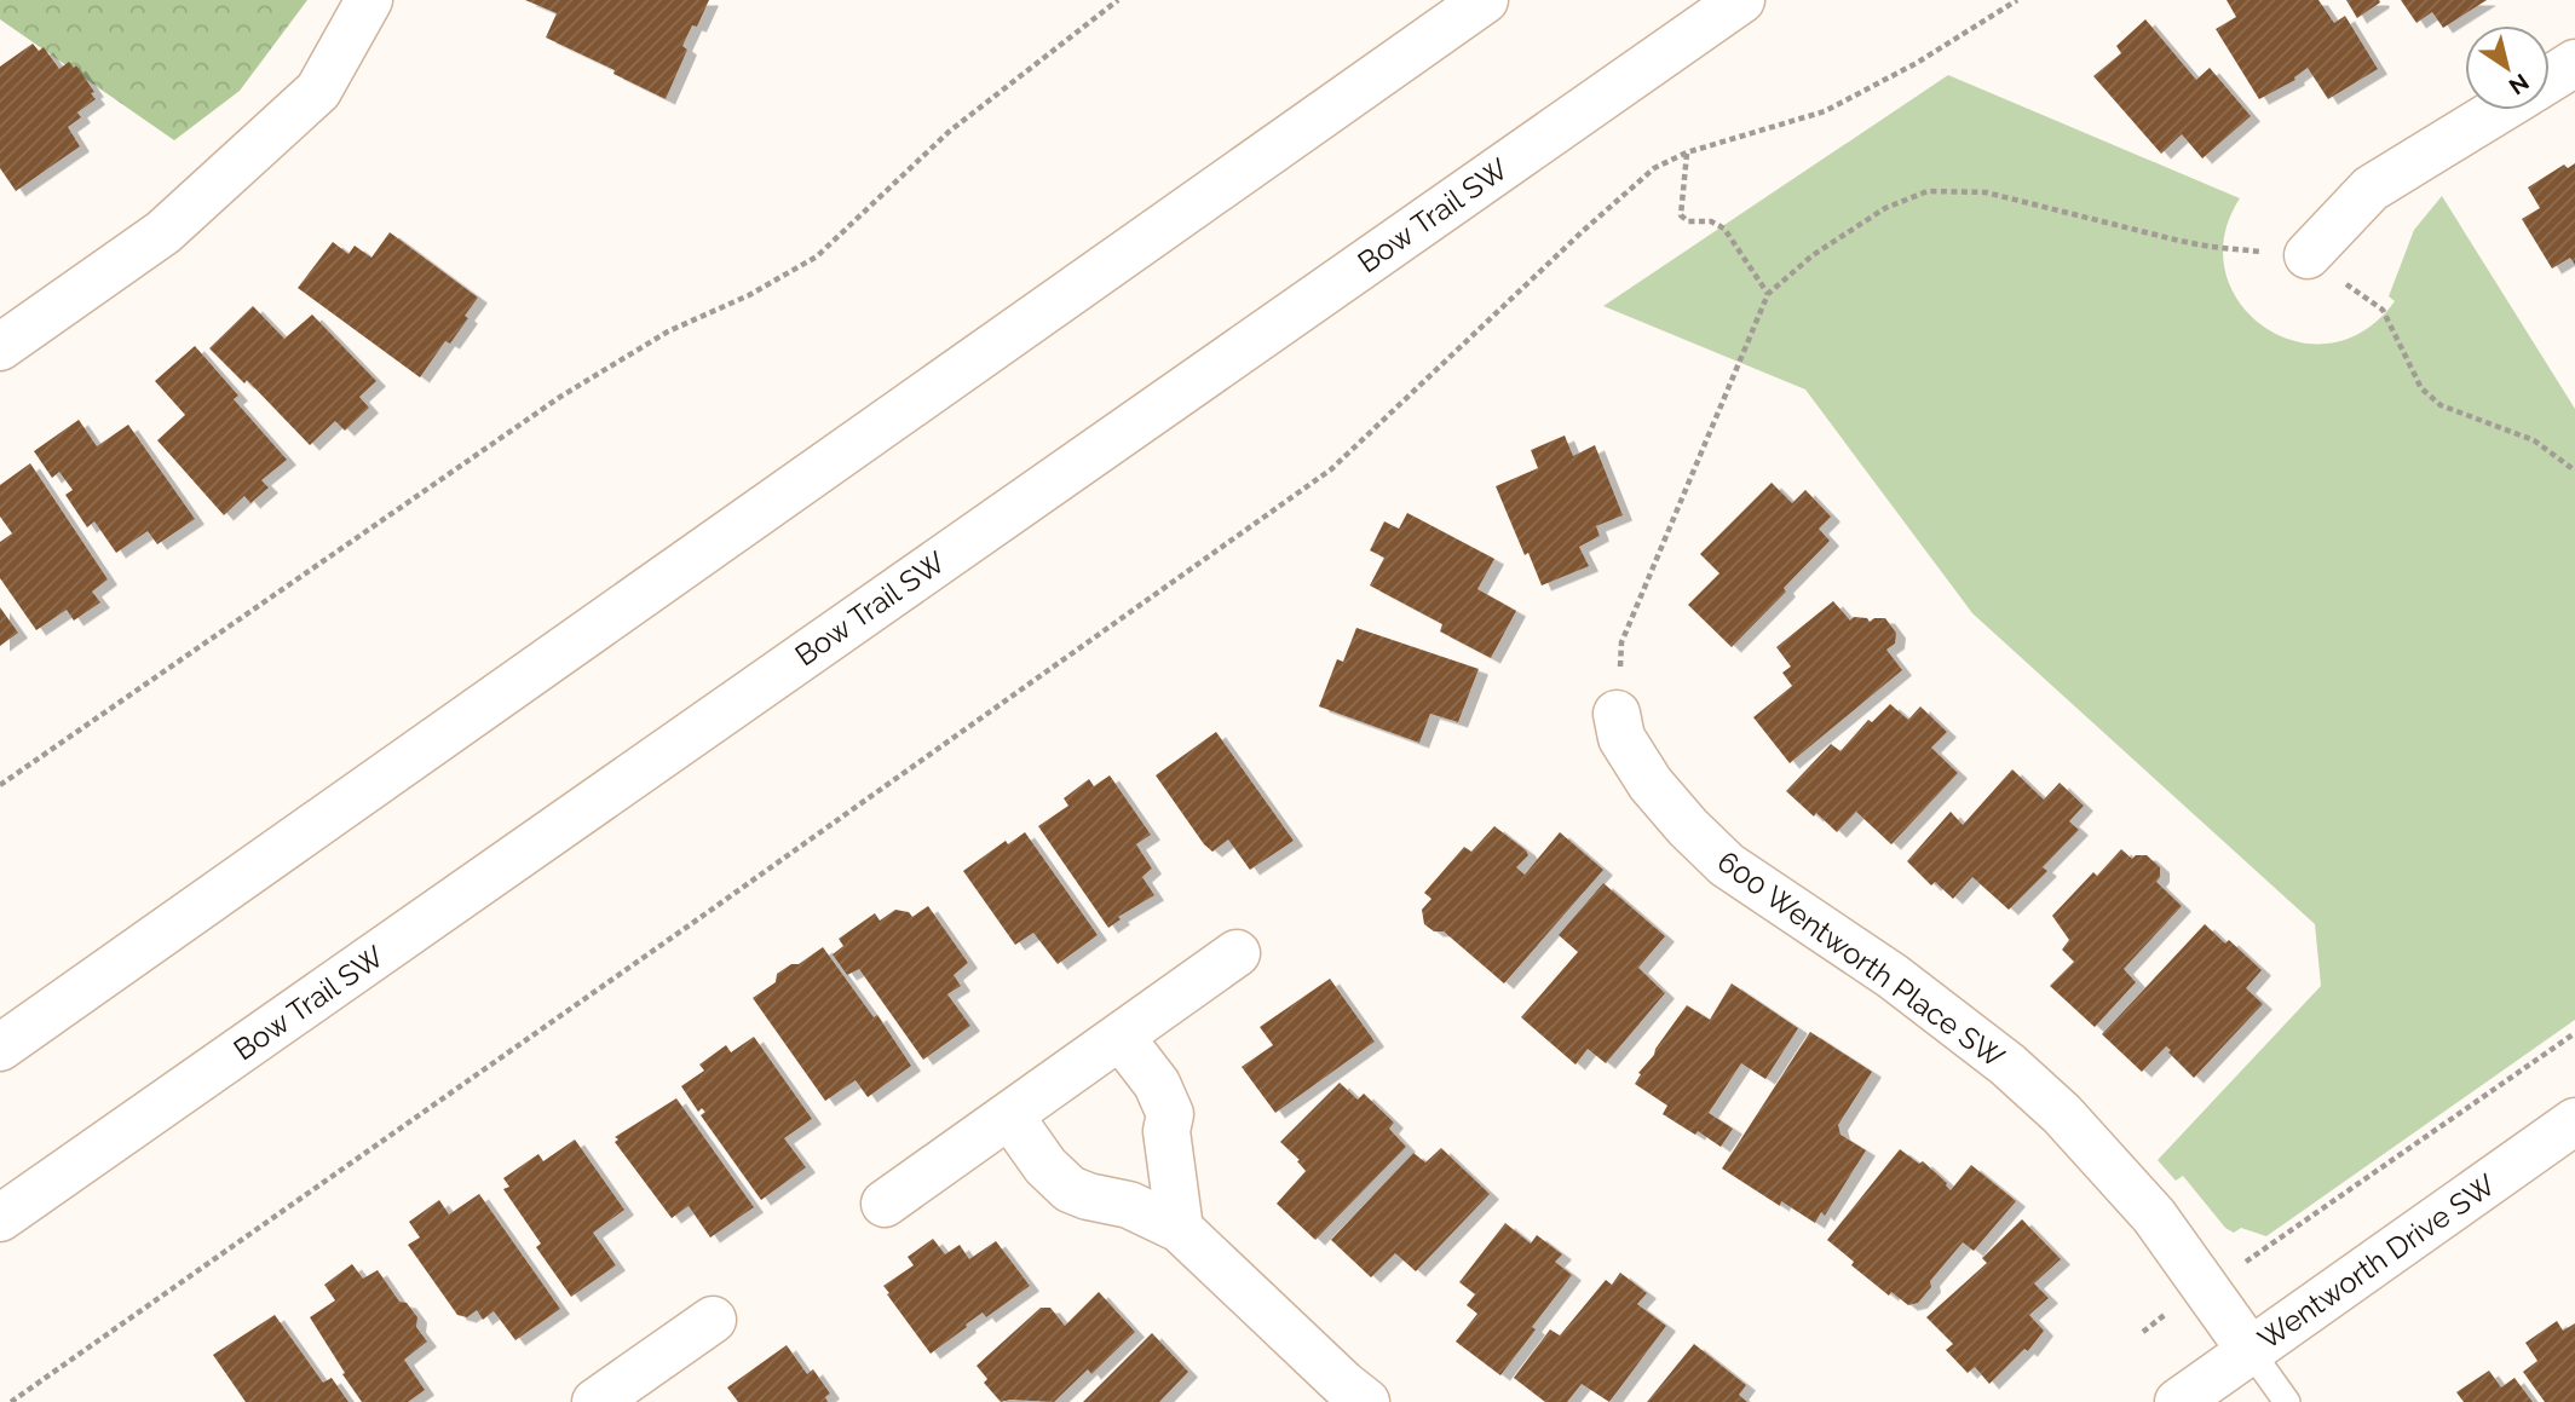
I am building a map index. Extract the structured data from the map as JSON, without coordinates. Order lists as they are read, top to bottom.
{
  "streets": {
    "main road": ["Bow Trail SW", "600 Wentworth Place SW", "Wentworth Drive SW"]
  },
  "crossings": [
    ["600 Wentworth Place SW", "Wentworth Drive SW"]
  ],
  "north": "bottom right"
}
